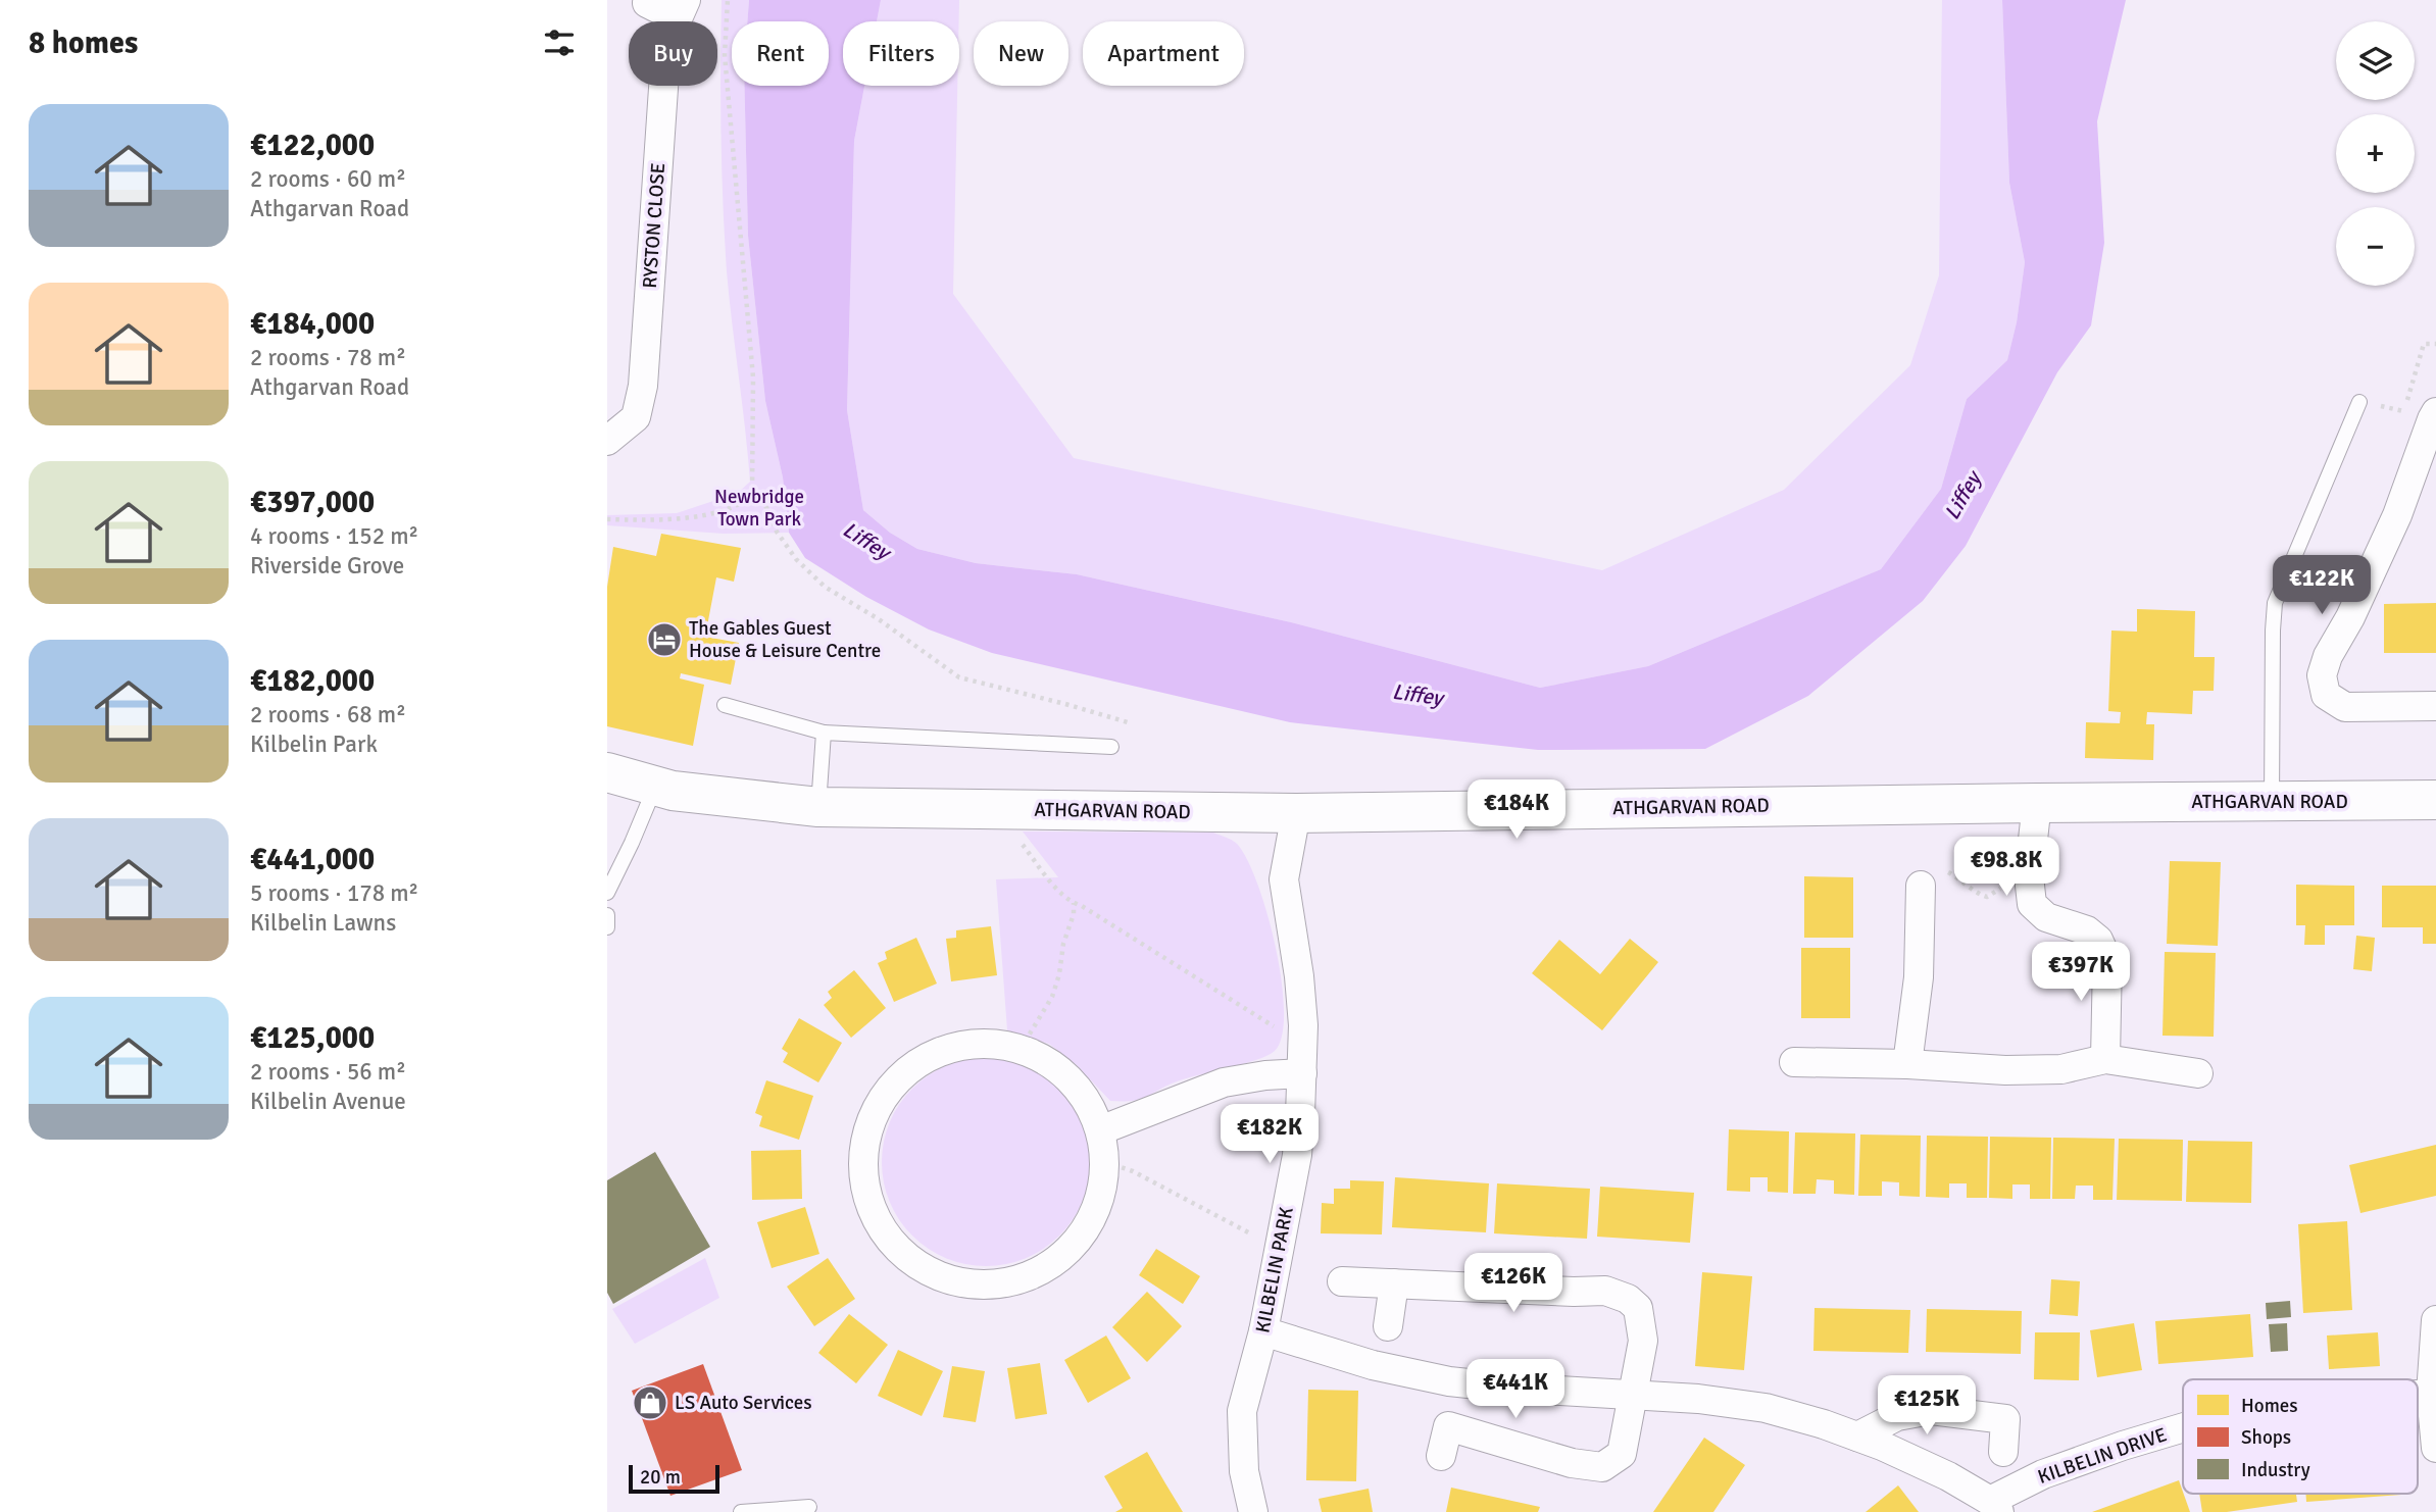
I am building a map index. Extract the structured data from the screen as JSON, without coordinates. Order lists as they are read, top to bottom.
{
  "streets": {
    "main road": ["ATHGARVAN ROAD"],
    "street": ["RYSTON CLOSE", "KILBELIN PARK", "KILBELIN DRIVE"]
  },
  "crossings": [
    ["ATHGARVAN ROAD", "KILBELIN PARK"]
  ],
  "water": ["Liffey"],
  "parks": ["Newbridge Town Park"],
  "places": {
    "hotel": ["The Gables Guest House & Leisure Centre"],
    "shop": ["LS Auto Services"]
  },
  "legend": ["Homes", "Shops", "Industry"],
  "scale_bar": "20 m",
  "page": {
    "heading": "8 homes",
    "map_buttons": ["+", "−"],
    "chip": [
      "Buy",
      "Rent",
      "Filters",
      "New",
      "Apartment"
    ],
    "list": [
      {
        "name": "€122,000",
        "note": "2 rooms · 60 m² · Athgarvan Road"
      },
      {
        "name": "€184,000",
        "note": "2 rooms · 78 m² · Athgarvan Road"
      },
      {
        "name": "€397,000",
        "note": "4 rooms · 152 m² · Riverside Grove"
      },
      {
        "name": "€182,000",
        "note": "2 rooms · 68 m² · Kilbelin Park"
      },
      {
        "name": "€441,000",
        "note": "5 rooms · 178 m² · Kilbelin Lawns"
      },
      {
        "name": "€125,000",
        "note": "2 rooms · 56 m² · Kilbelin Avenue"
      }
    ],
    "price": [
      "€122K",
      "€184K",
      "€98.8K",
      "€397K",
      "€182K",
      "€126K",
      "€441K",
      "€125K"
    ],
    "scale": "20 m"
  }
}
